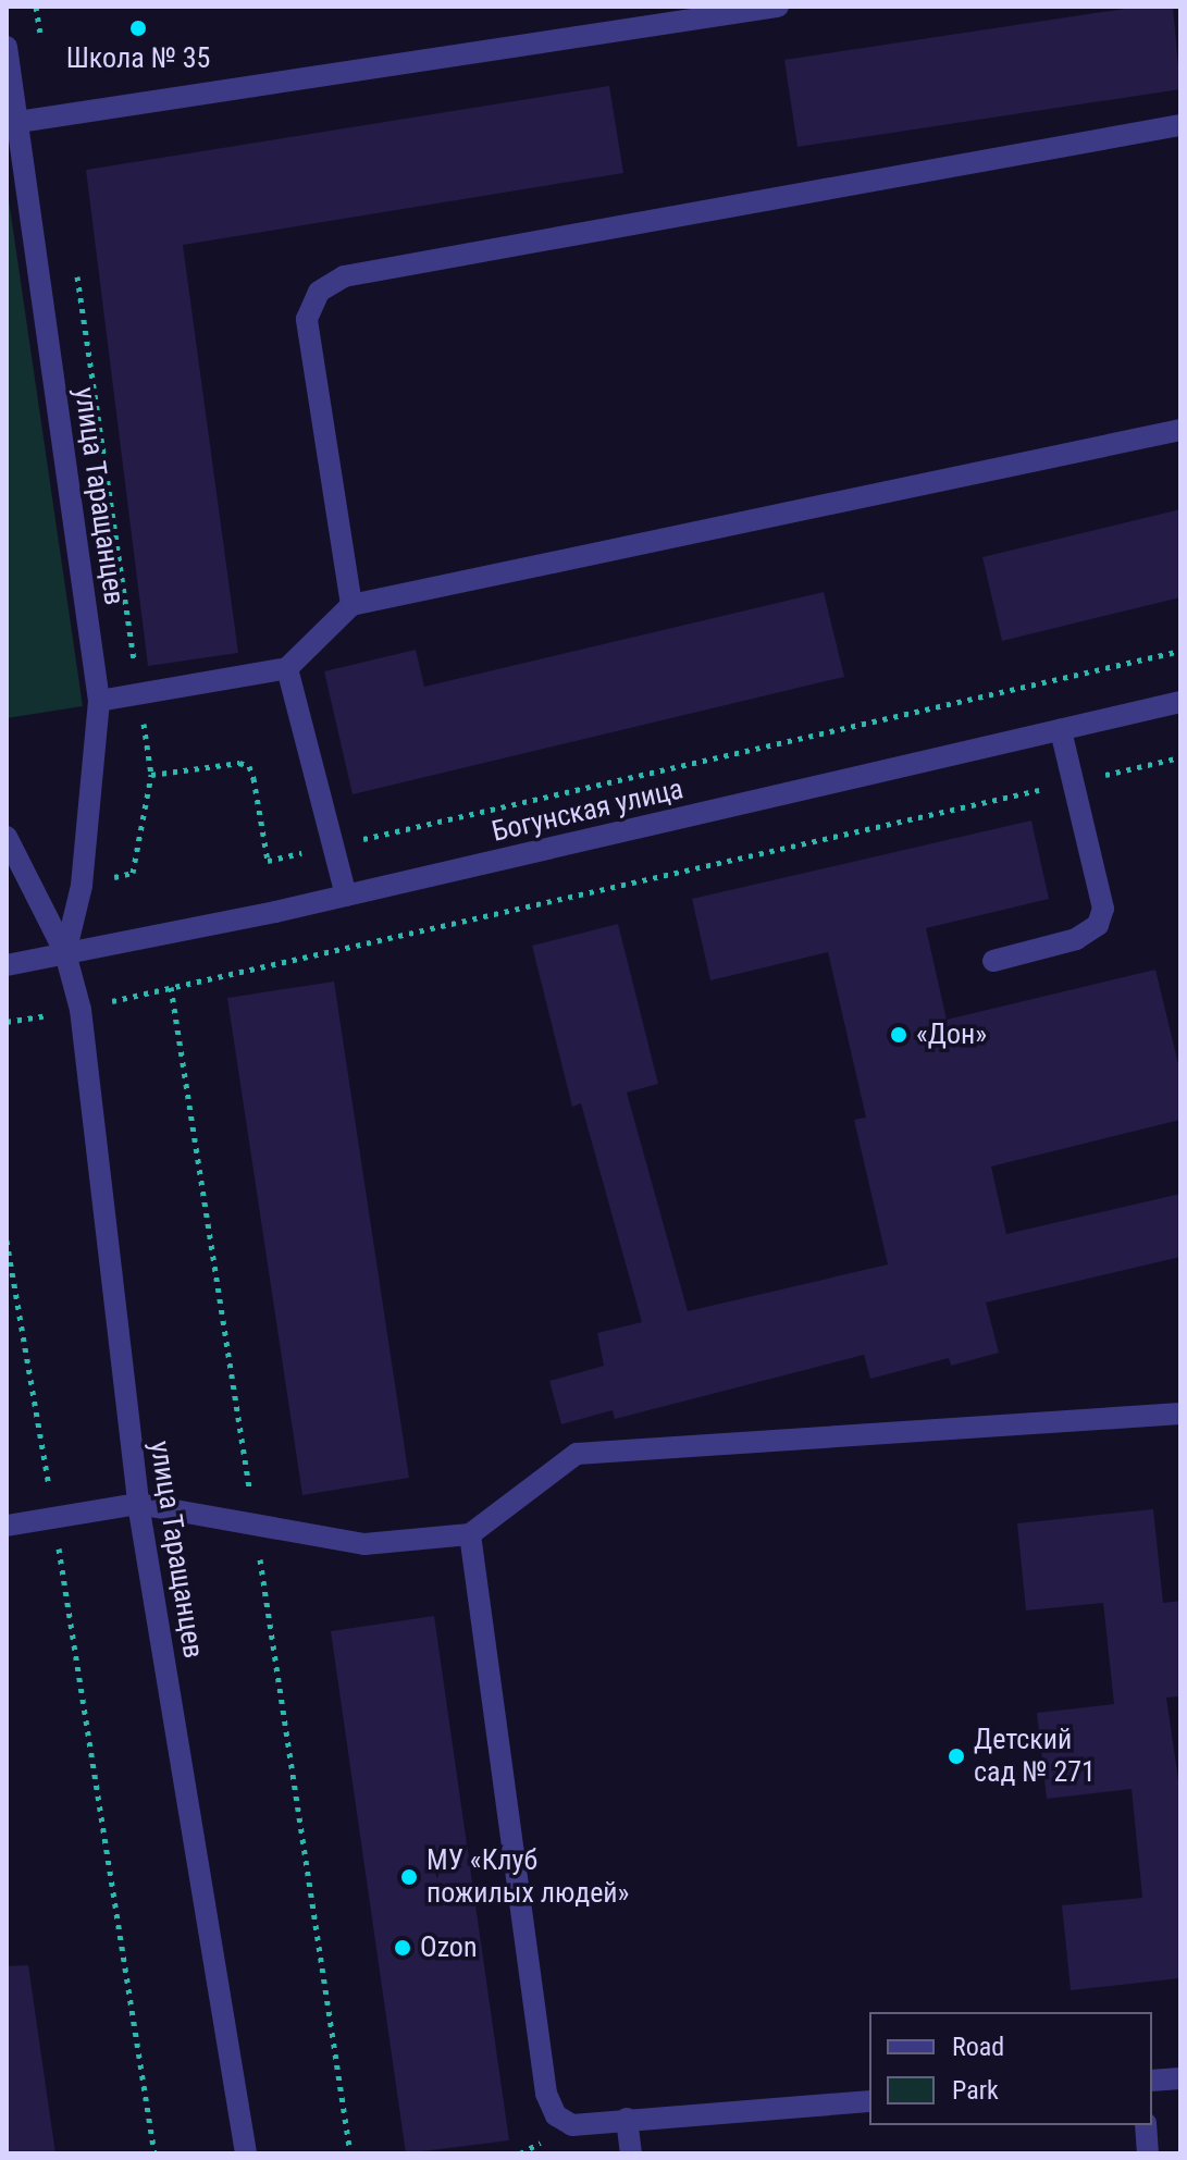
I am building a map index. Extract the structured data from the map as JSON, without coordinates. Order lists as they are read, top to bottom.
{
  "streets": {
    "street": ["улица Таращанцев", "Богунская улица"]
  },
  "crossings": [
    ["улица Таращанцев", "Богунская улица"]
  ],
  "places": [
    "Школа № 35",
    "«Дон»",
    "Детский сад № 271",
    "МУ «Клуб пожилых людей»",
    "Ozon"
  ],
  "legend": ["Road", "Park"]
}
